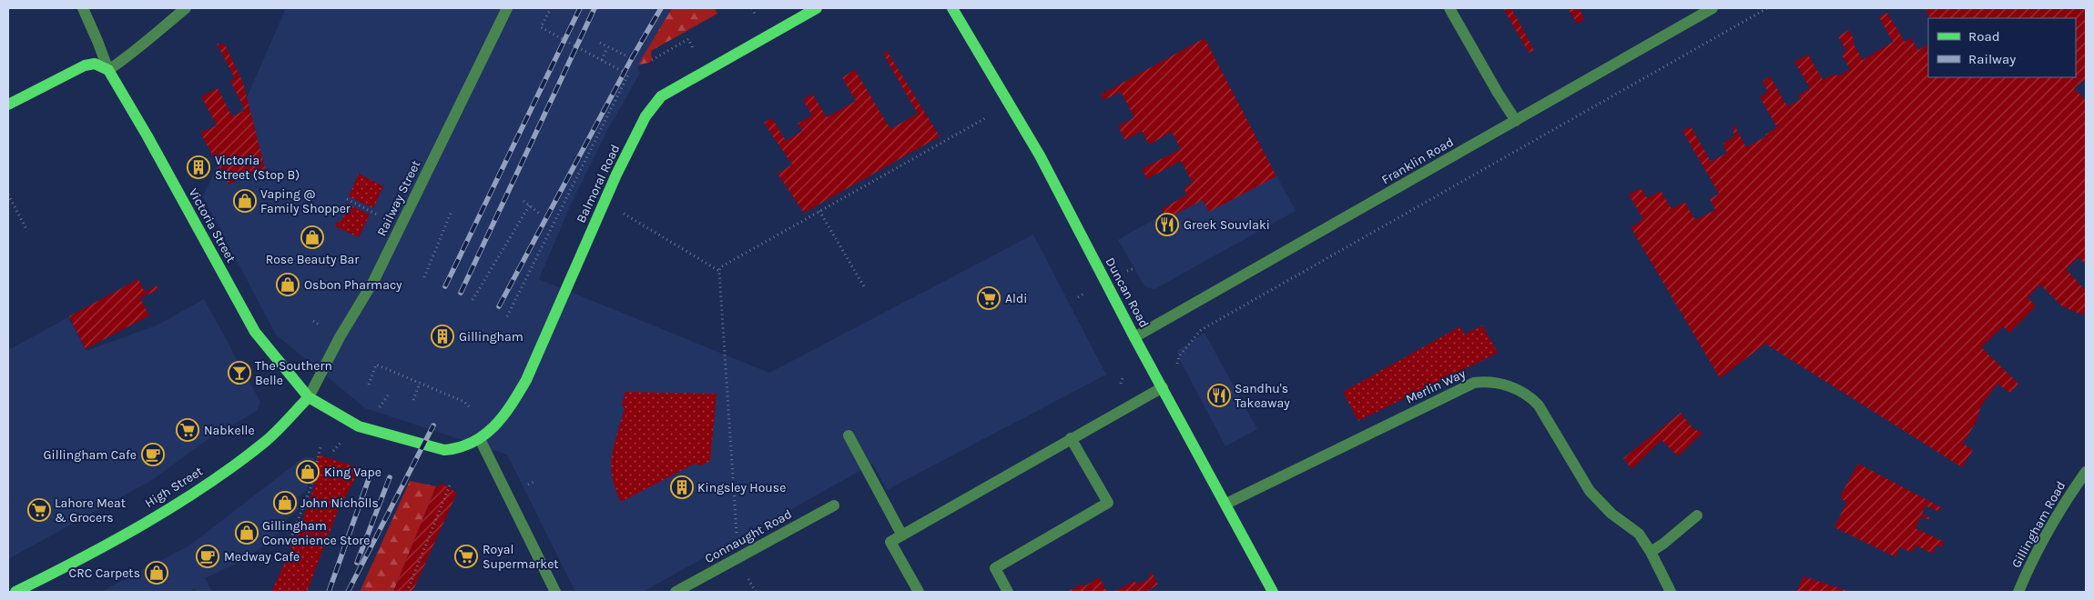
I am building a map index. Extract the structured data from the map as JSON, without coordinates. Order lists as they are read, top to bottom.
{
  "streets": {
    "main road": [
      "Balmoral Road",
      "Victoria Street",
      "Duncan Road",
      "High Street"
    ],
    "street": [
      "Franklin Road",
      "Railway Street",
      "Merlin Way",
      "Gillingham Road",
      "Connaught Road"
    ]
  },
  "crossings": [
    ["Franklin Road", "Duncan Road"],
    ["Balmoral Road", "Railway Street"],
    ["Balmoral Road", "Victoria Street"],
    ["Balmoral Road", "High Street"],
    ["Railway Street", "Victoria Street"],
    ["Railway Street", "High Street"],
    ["Victoria Street", "High Street"],
    ["Duncan Road", "Merlin Way"]
  ],
  "places": {
    "building": ["Victoria Street (Stop B)", "Gillingham", "Kingsley House"],
    "shop": [
      "Vaping @ Family Shopper",
      "Rose Beauty Bar",
      "Osbon Pharmacy",
      "King Vape",
      "John Nicholls",
      "Gillingham Convenience Store",
      "CRC Carpets"
    ],
    "restaurant": ["Greek Souvlaki", "Sandhu's Takeaway"],
    "supermarket": [
      "Aldi",
      "Nabkelle",
      "Lahore Meat & Grocers",
      "Royal Supermarket"
    ],
    "bar": ["The Southern Belle"],
    "cafe": ["Gillingham Cafe", "Medway Cafe"]
  },
  "legend": ["Road", "Railway"]
}
